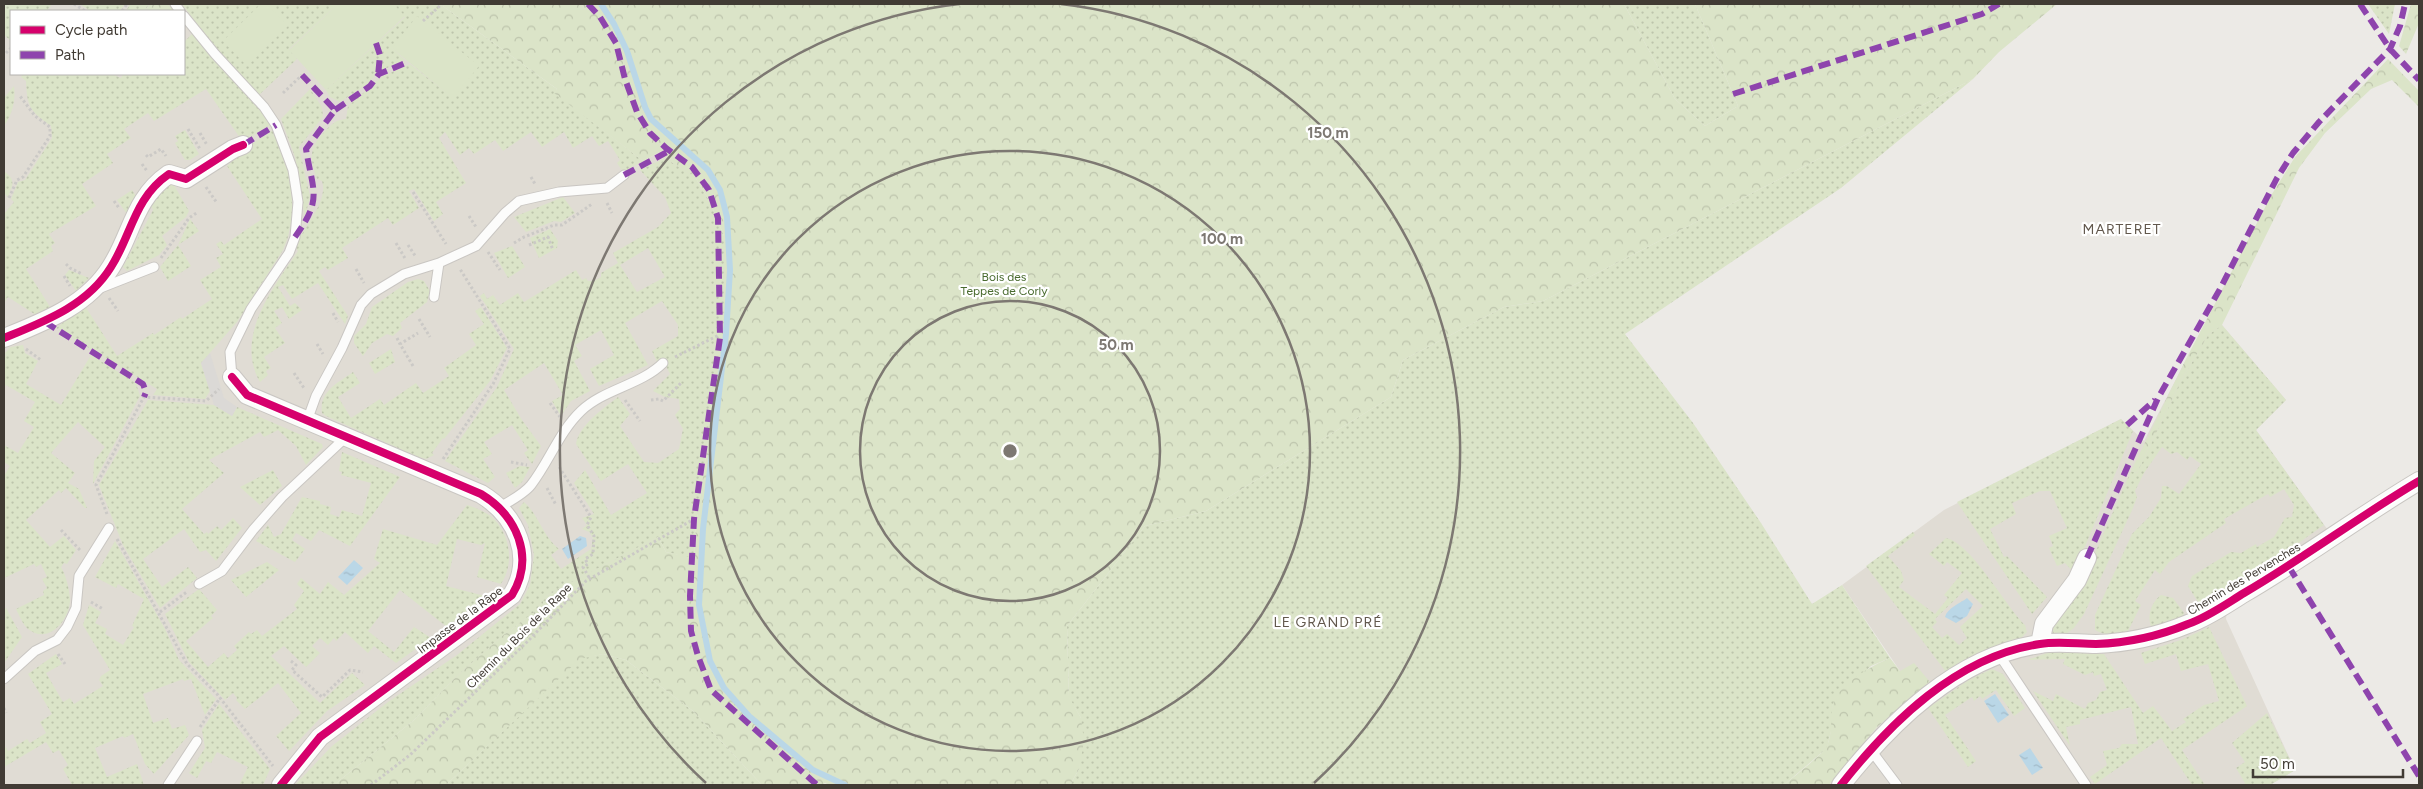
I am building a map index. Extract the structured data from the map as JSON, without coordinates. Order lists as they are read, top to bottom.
{
  "streets": {
    "street": ["Chemin des Pervenches", "Impasse de la Râpe"],
    "path": ["Chemin du Bois de la Rape"]
  },
  "districts": ["MARTERET", "LE GRAND PRÉ"],
  "parks": ["Bois des Teppes de Corly"],
  "legend": ["Cycle path", "Path"],
  "scale_bar": "50 m",
  "rings": ["150 m", "100 m", "50 m"]
}
